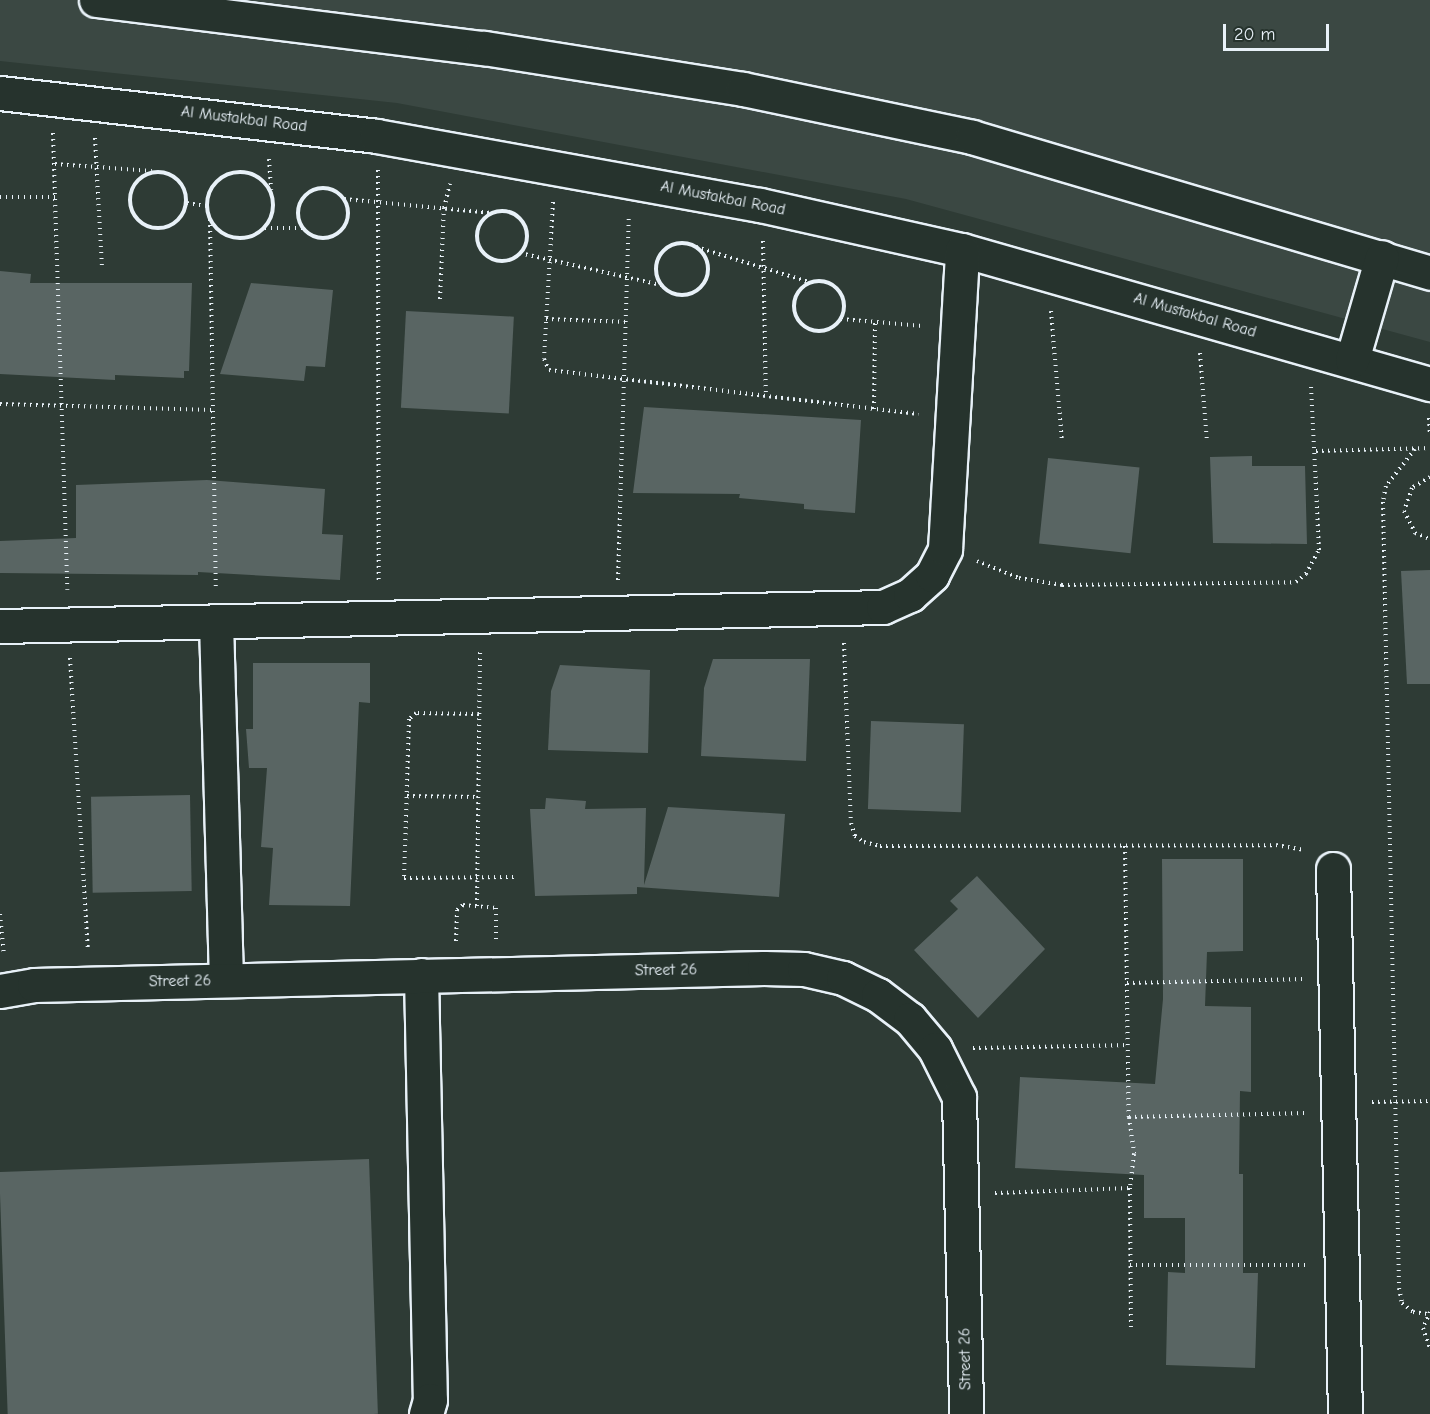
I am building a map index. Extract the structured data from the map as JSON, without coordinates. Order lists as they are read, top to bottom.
{
  "streets": {
    "street": ["Al Mustakbal Road", "Street 26"]
  },
  "scale_bar": "20 m"
}
